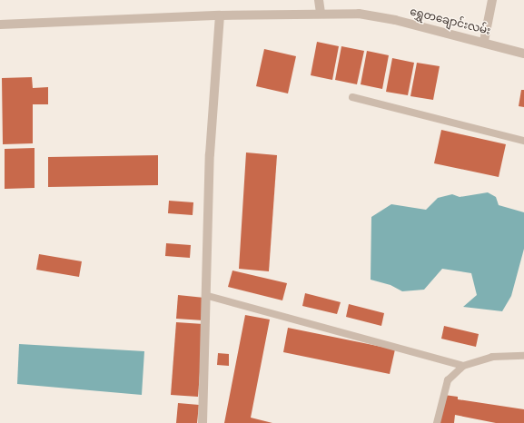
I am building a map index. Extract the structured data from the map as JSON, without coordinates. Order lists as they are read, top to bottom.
{
  "streets": {
    "street": ["ရွှေတချောင်းလမ်း"]
  }
}
